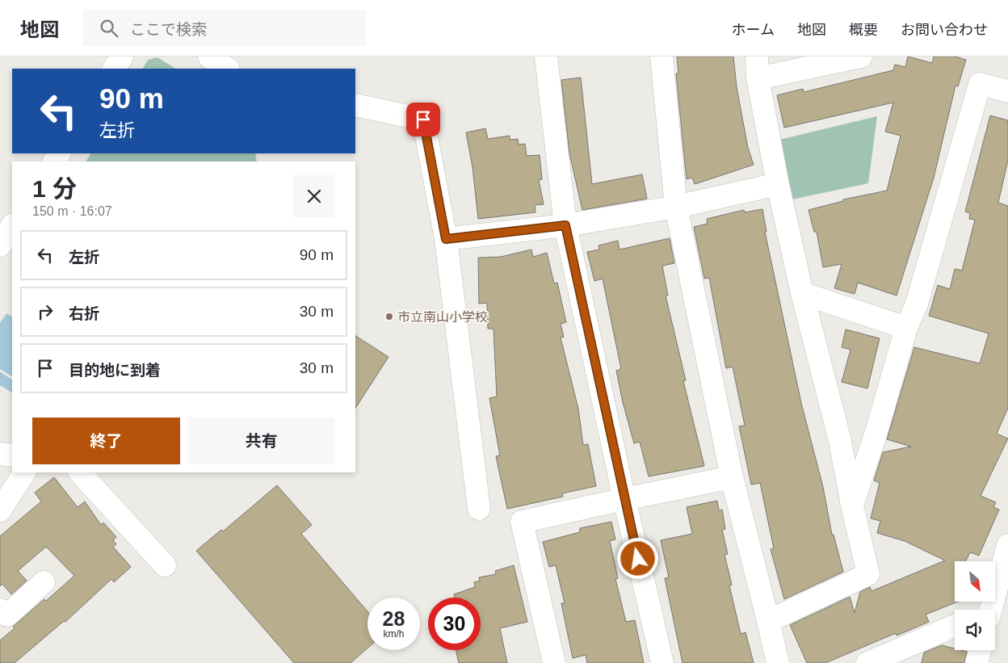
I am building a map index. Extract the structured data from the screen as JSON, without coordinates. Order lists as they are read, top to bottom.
{
  "places": ["市立南山小学校"],
  "north": "bottom right",
  "page": {
    "header": "地図",
    "search": "ここで検索",
    "nav": [
      "ホーム",
      "地図",
      "概要",
      "お問い合わせ"
    ],
    "turn": ["90 m", "左折"],
    "heading": ["1 分", "150 m · 16:07"],
    "list": [
      {
        "name": "左折",
        "value": "90 m"
      },
      {
        "name": "右折",
        "value": "30 m"
      },
      {
        "name": "目的地に到着",
        "value": "30 m"
      }
    ],
    "buttons": ["終了", "共有"],
    "speed": "28 km/h",
    "limit": "30"
  }
}
